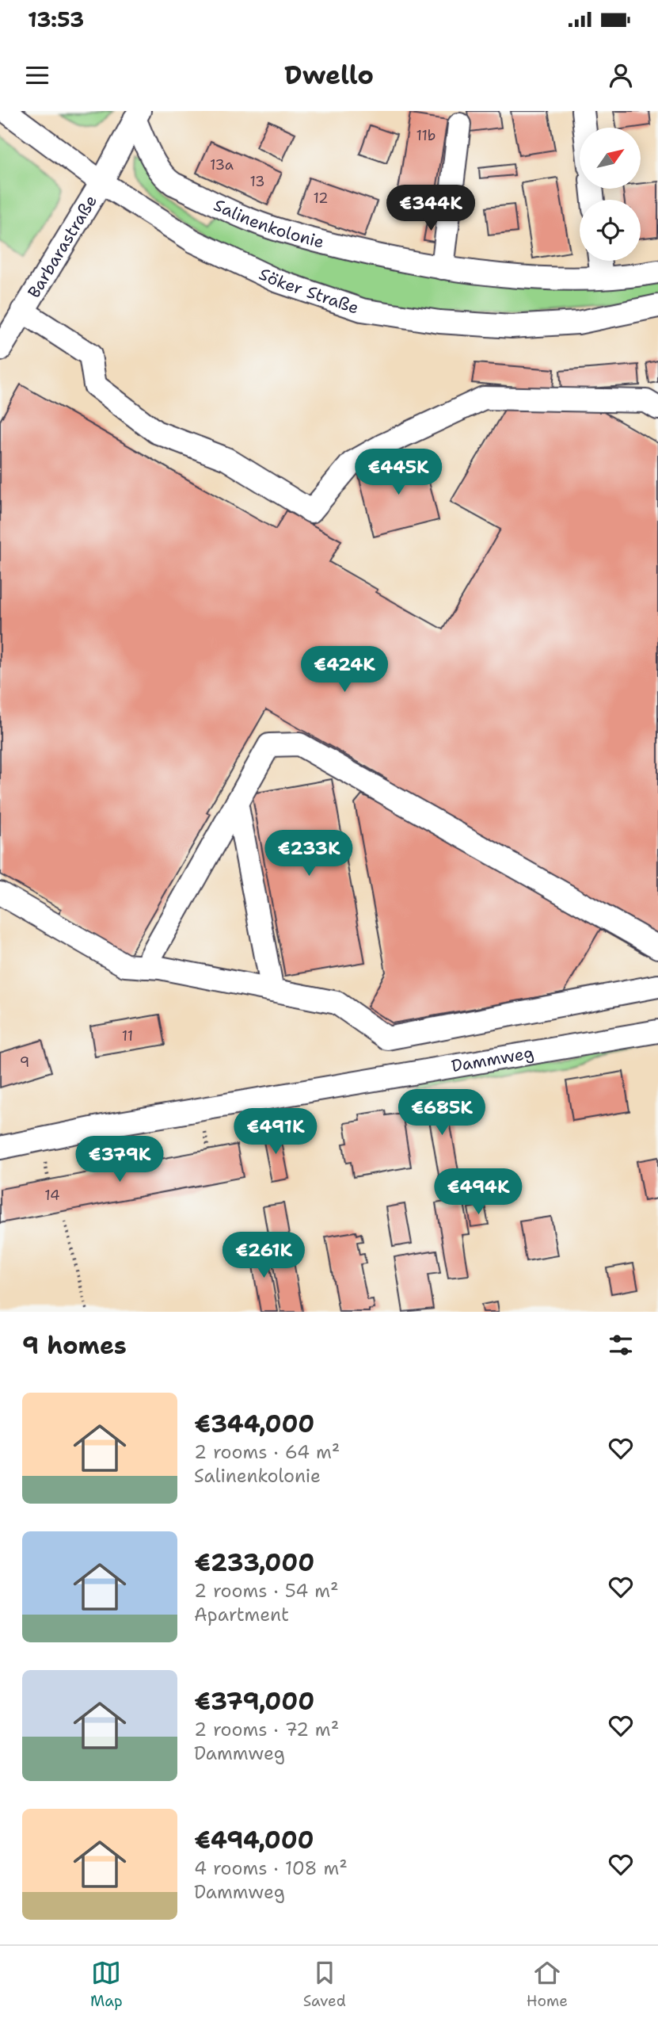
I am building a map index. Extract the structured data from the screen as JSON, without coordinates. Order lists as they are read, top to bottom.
{
  "streets": {
    "street": [
      "Salinenkolonie",
      "Barbarastraße",
      "Söker Straße",
      "Dammweg"
    ]
  },
  "crossings": [
    ["Salinenkolonie", "Barbarastraße"],
    ["Barbarastraße", "Söker Straße"]
  ],
  "house_numbers": [
    "11b",
    "13a",
    "13",
    "12",
    "11",
    "9",
    "14"
  ],
  "north": "top right",
  "page": {
    "status": "13:53",
    "header": "Dwello",
    "price": [
      "€344K",
      "€445K",
      "€424K",
      "€233K",
      "€685K",
      "€491K",
      "€379K",
      "€494K",
      "€261K"
    ],
    "heading": "9 homes",
    "list": [
      {
        "name": "€344,000",
        "note": "2 rooms · 64 m² · Salinenkolonie"
      },
      {
        "name": "€233,000",
        "note": "2 rooms · 54 m² · Apartment"
      },
      {
        "name": "€379,000",
        "note": "2 rooms · 72 m² · Dammweg"
      },
      {
        "name": "€494,000",
        "note": "4 rooms · 108 m² · Dammweg"
      }
    ],
    "tabs": ["Map", "Saved", "Home"]
  }
}
